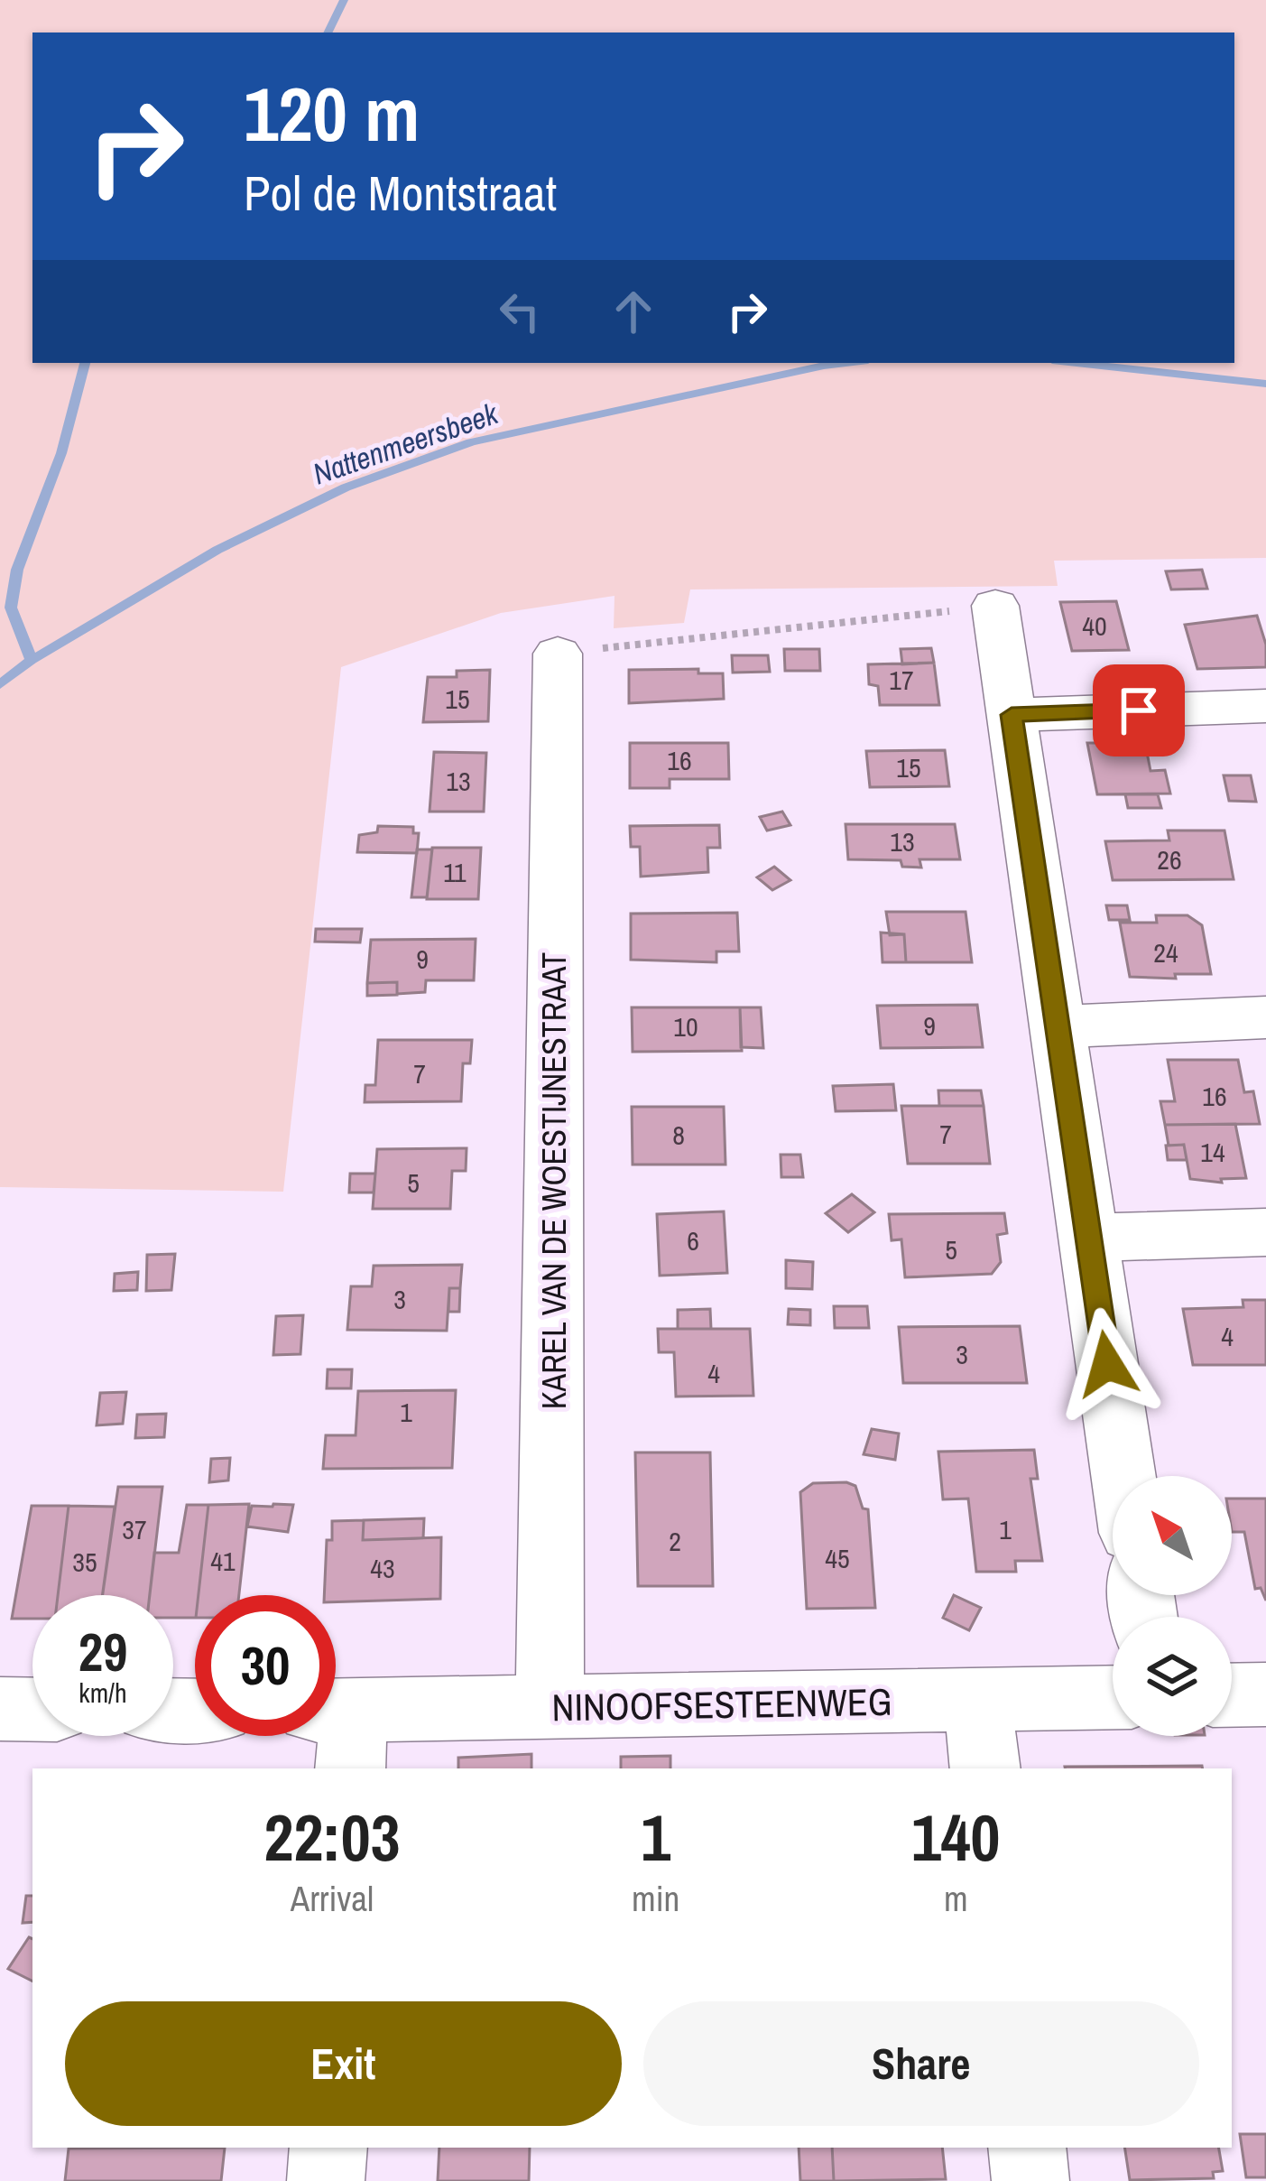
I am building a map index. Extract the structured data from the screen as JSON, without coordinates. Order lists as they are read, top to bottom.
{
  "streets": {
    "street": ["KAREL VAN DE WOESTIJNESTRAAT", "NINOOFSESTEENWEG"]
  },
  "crossings": [
    ["KAREL VAN DE WOESTIJNESTRAAT", "NINOOFSESTEENWEG"]
  ],
  "water": ["Nattenmeersbeek"],
  "house_numbers": [
    "40",
    "17",
    "15",
    "16",
    "15",
    "13",
    "13",
    "26",
    "11",
    "24",
    "9",
    "9",
    "10",
    "7",
    "16",
    "7",
    "8",
    "14",
    "5",
    "6",
    "5",
    "3",
    "4",
    "3",
    "4",
    "1",
    "37",
    "1",
    "2",
    "45",
    "41",
    "35",
    "43"
  ],
  "north": "top left",
  "page": {
    "turn": ["120 m", "Pol de Montstraat"],
    "speed": "29 km/h",
    "limit": "30",
    "eta": [
      "22:03",
      "Arrival",
      "1",
      "min",
      "140",
      "m"
    ],
    "buttons": ["Exit", "Share"]
  }
}
